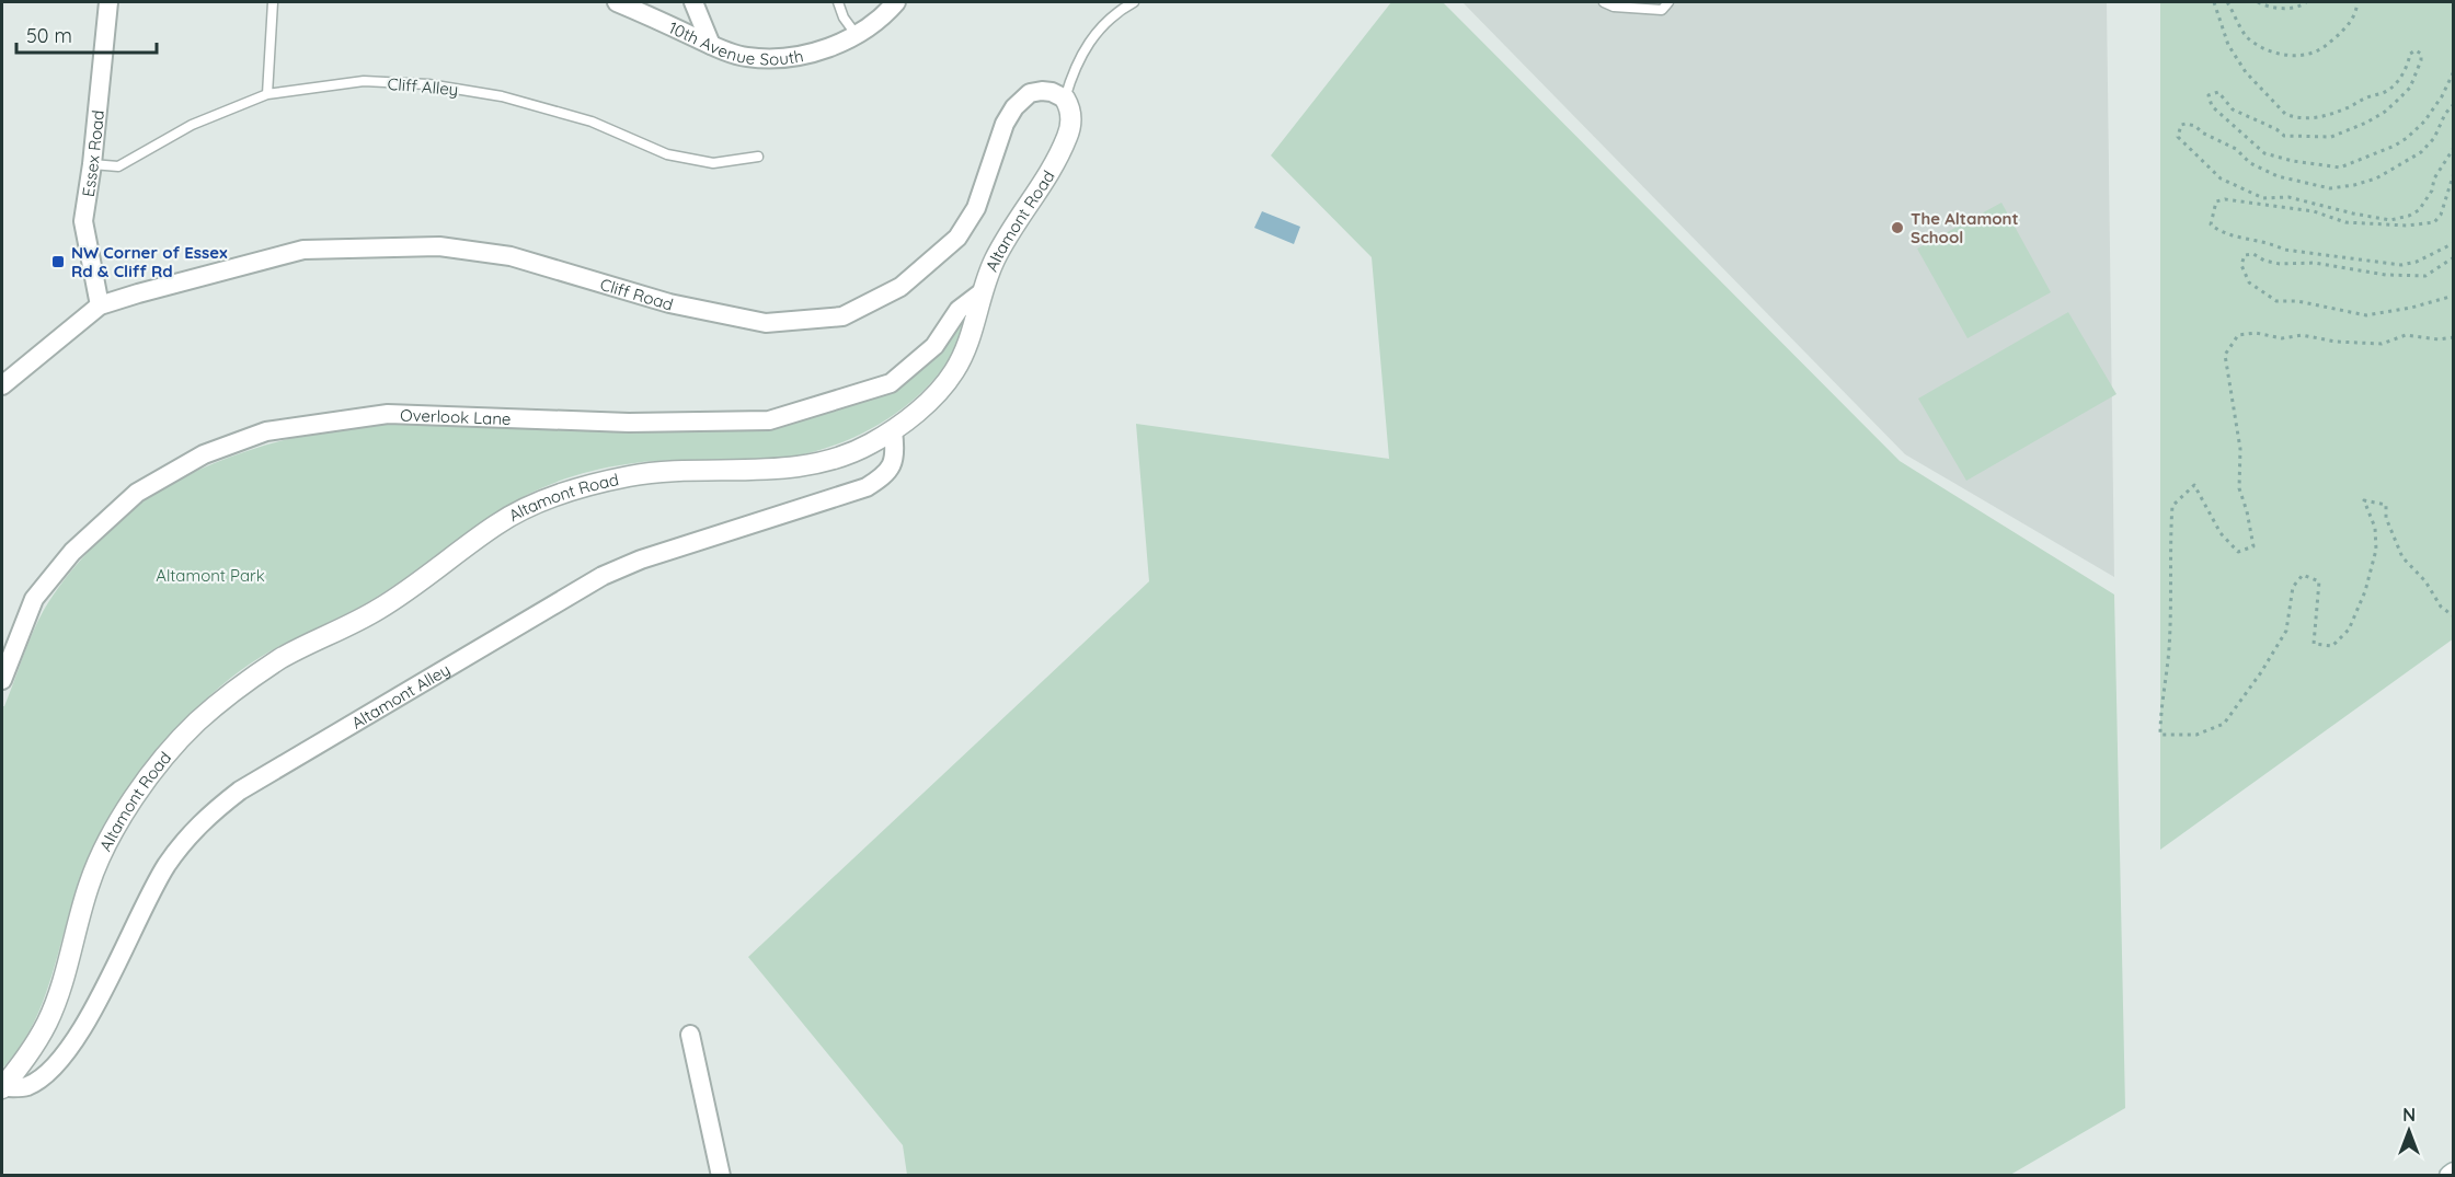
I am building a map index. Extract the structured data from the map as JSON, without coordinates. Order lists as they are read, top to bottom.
{
  "streets": {
    "street": [
      "10th Avenue South",
      "Essex Road",
      "Altamont Road",
      "Cliff Road",
      "Overlook Lane",
      "Altamont Alley"
    ],
    "lane": ["Cliff Alley"]
  },
  "crossings": [
    ["Cliff Alley", "Essex Road"],
    ["Essex Road", "Cliff Road"],
    ["Altamont Road", "Cliff Road"],
    ["Altamont Road", "Overlook Lane"],
    ["Altamont Road", "Altamont Alley"]
  ],
  "parks": ["Altamont Park"],
  "places": {
    "other": ["The Altamont School"],
    "transit": ["NW Corner of Essex Rd & Cliff Rd"]
  },
  "scale_bar": "50 m",
  "north": "top"
}
